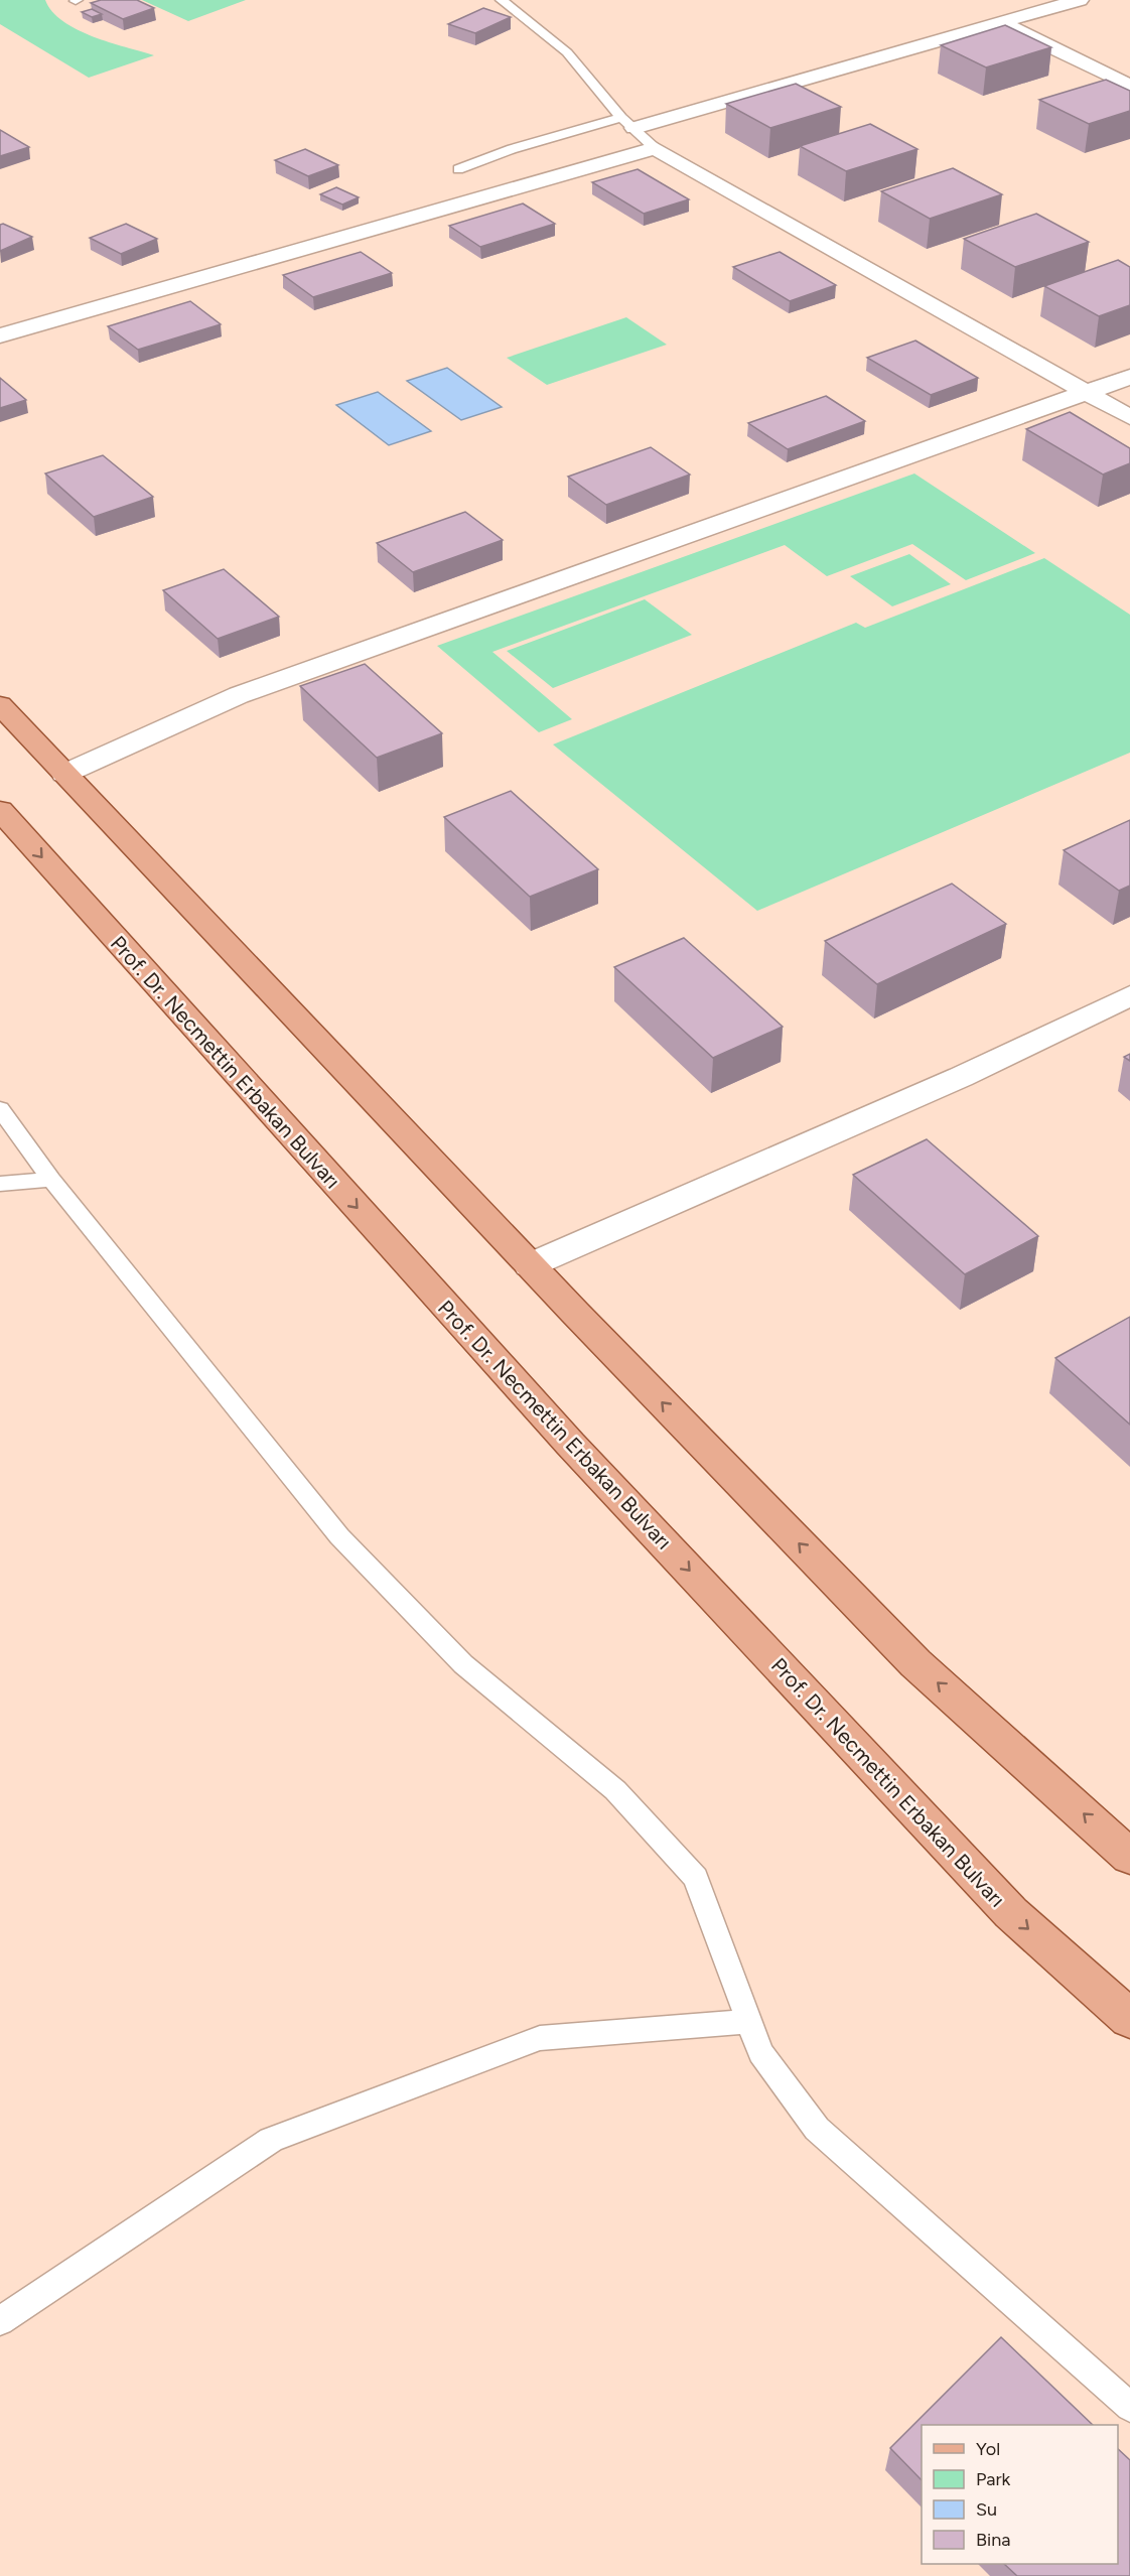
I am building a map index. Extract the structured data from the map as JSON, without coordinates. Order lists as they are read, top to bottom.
{
  "streets": {
    "main road": ["Prof. Dr. Necmettin Erbakan Bulvarı"]
  },
  "legend": [
    "Yol",
    "Park",
    "Su",
    "Bina"
  ]
}
